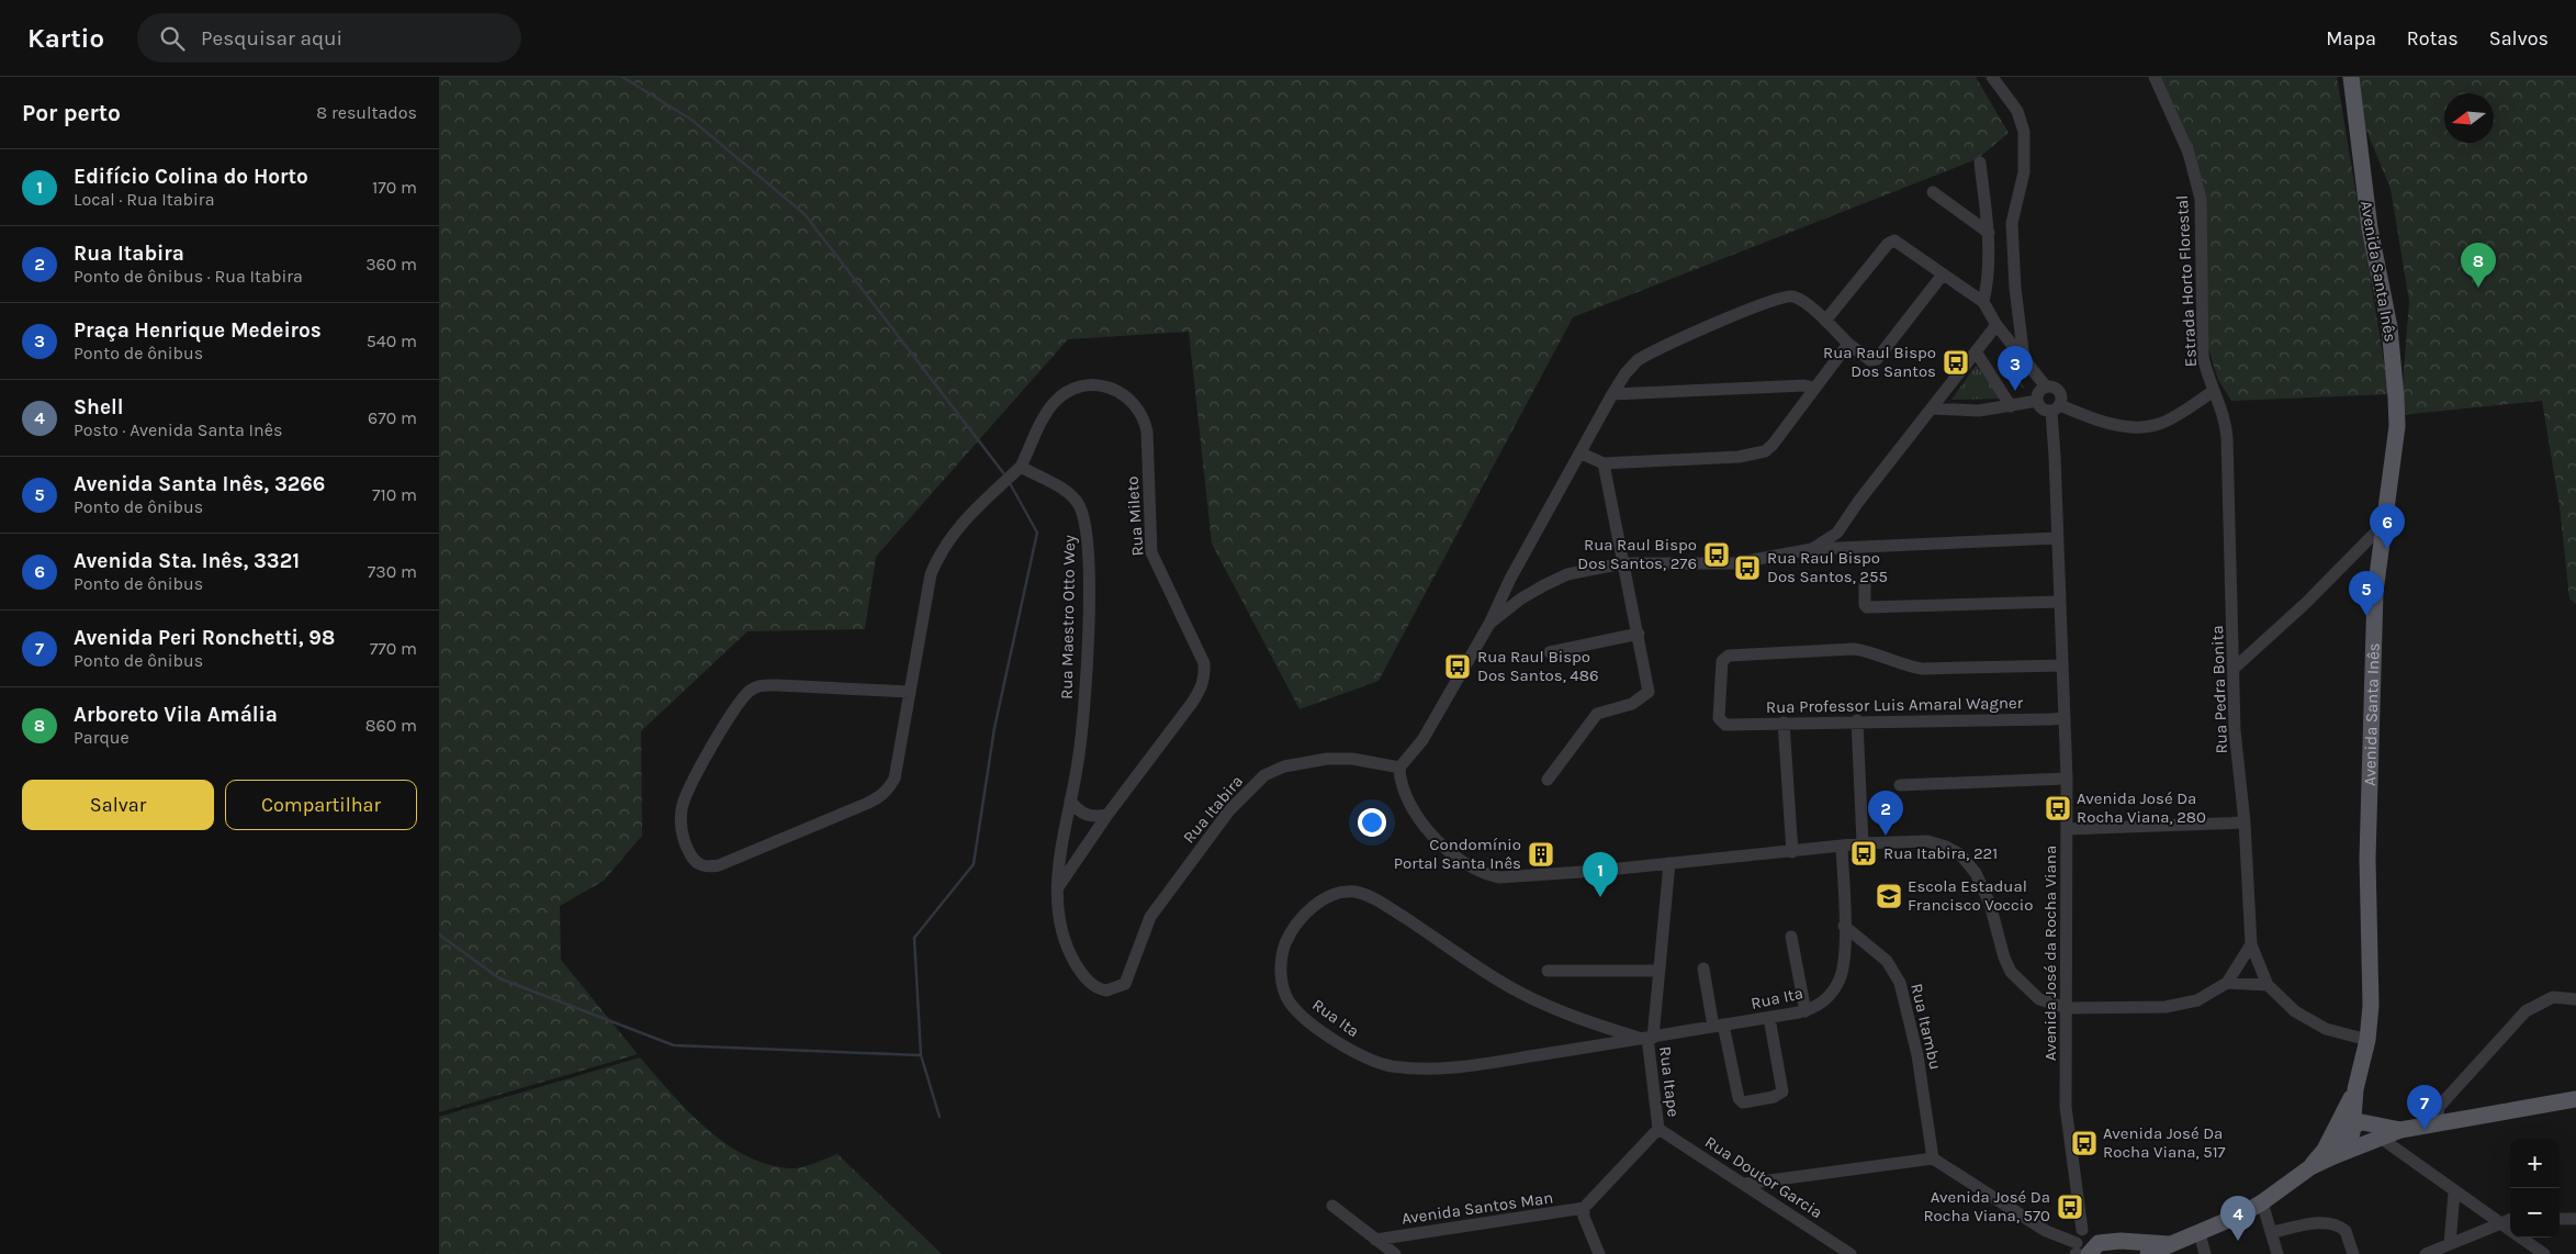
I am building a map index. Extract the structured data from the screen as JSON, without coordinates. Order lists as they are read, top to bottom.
{
  "streets": {
    "main road": ["Avenida Santa Inês"],
    "street": [
      "Estrada Horto Florestal",
      "Rua Mileto",
      "Rua Maestro Otto Wey",
      "Rua Pedra Bonita",
      "Rua Professor Luis Amaral Wagner",
      "Rua Itabira",
      "Avenida José da Rocha Viana",
      "Rua Ita",
      "Rua Itambu",
      "Rua Itape",
      "Rua Doutor Garcia",
      "Avenida Santos Man"
    ]
  },
  "crossings": [
    ["Estrada Horto Florestal", "Rua Pedra Bonita"],
    ["Rua Mileto", "Rua Maestro Otto Wey"],
    ["Rua Maestro Otto Wey", "Rua Itabira"],
    ["Rua Professor Luis Amaral Wagner", "Avenida José da Rocha Viana"],
    ["Rua Ita", "Rua Itambu"],
    ["Rua Ita", "Rua Itape"],
    ["Rua Itape", "Rua Doutor Garcia"]
  ],
  "places": {
    "bus stop": [
      "Rua Raul Bispo Dos Santos",
      "Rua Raul Bispo Dos Santos, 276",
      "Rua Raul Bispo Dos Santos, 255",
      "Rua Raul Bispo Dos Santos, 486",
      "Avenida José Da Rocha Viana, 280",
      "Rua Itabira, 221",
      "Avenida José Da Rocha Viana, 517",
      "Avenida José Da Rocha Viana, 570"
    ],
    "building": ["Condomínio Portal Santa Inês"],
    "school or university": ["Escola Estadual Francisco Voccio"]
  },
  "north": "left",
  "page": {
    "header": "Kartio",
    "search": "Pesquisar aqui",
    "nav": ["Mapa", "Rotas", "Salvos"],
    "heading": ["Por perto", "8 resultados"],
    "list": [
      {
        "mark": "1",
        "name": "Edifício Colina do Horto",
        "note": "Local · Rua Itabira",
        "value": "170 m"
      },
      {
        "mark": "2",
        "name": "Rua Itabira",
        "note": "Ponto de ônibus · Rua Itabira",
        "value": "360 m"
      },
      {
        "mark": "3",
        "name": "Praça Henrique Medeiros",
        "note": "Ponto de ônibus",
        "value": "540 m"
      },
      {
        "mark": "4",
        "name": "Shell",
        "note": "Posto · Avenida Santa Inês",
        "value": "670 m"
      },
      {
        "mark": "5",
        "name": "Avenida Santa Inês, 3266",
        "note": "Ponto de ônibus",
        "value": "710 m"
      },
      {
        "mark": "6",
        "name": "Avenida Sta. Inês, 3321",
        "note": "Ponto de ônibus",
        "value": "730 m"
      },
      {
        "mark": "7",
        "name": "Avenida Peri Ronchetti, 98",
        "note": "Ponto de ônibus",
        "value": "770 m"
      },
      {
        "mark": "8",
        "name": "Arboreto Vila Amália",
        "note": "Parque",
        "value": "860 m"
      }
    ],
    "pins": [
      "8",
      "3",
      "6",
      "5",
      "2",
      "1",
      "7",
      "4"
    ],
    "buttons": ["Salvar", "Compartilhar"],
    "map_buttons": ["+", "−"]
  }
}
